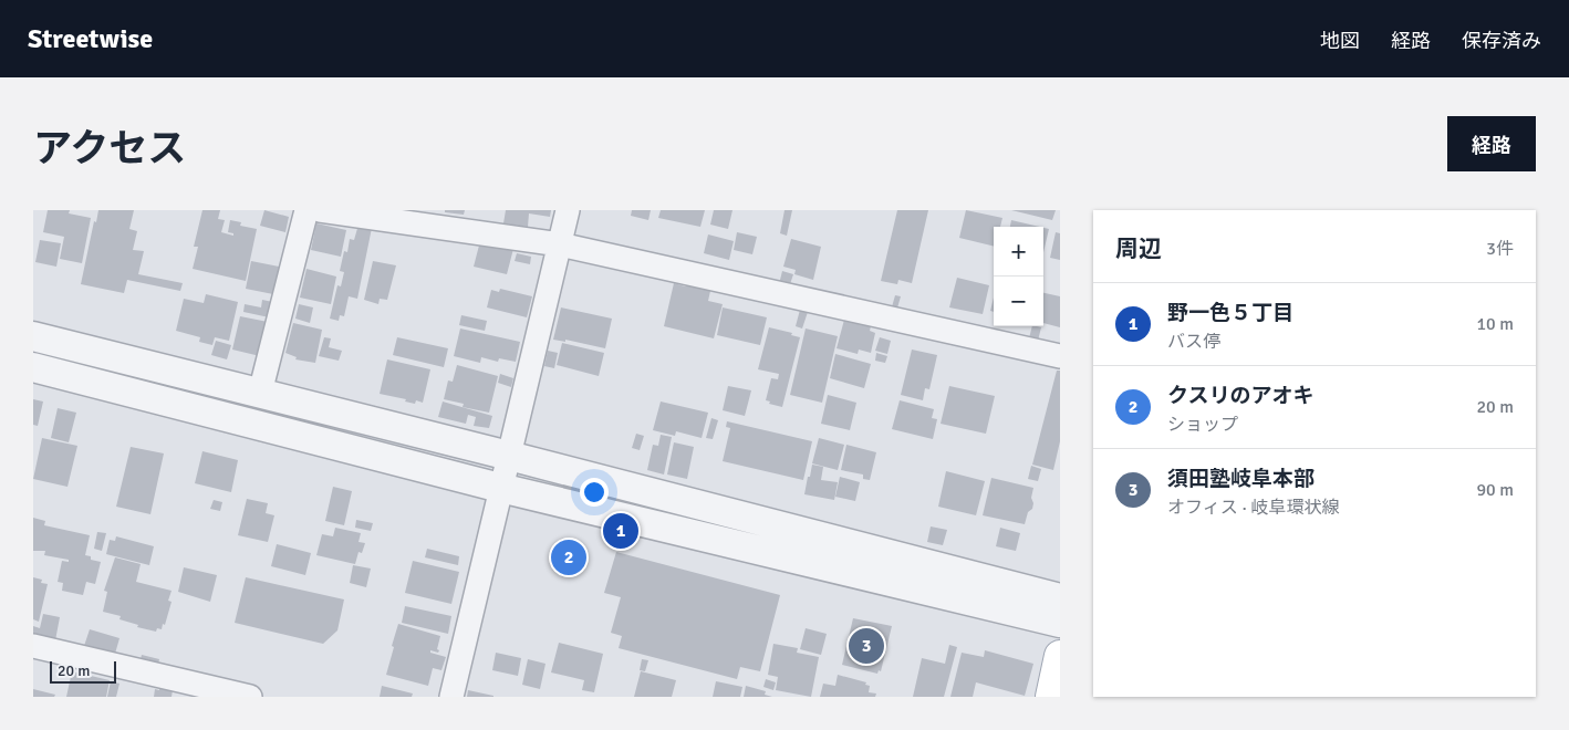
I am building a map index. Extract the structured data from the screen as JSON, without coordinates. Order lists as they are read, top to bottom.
{
  "scale_bar": "20 m",
  "page": {
    "header": "Streetwise",
    "nav": ["地図", "経路", "保存済み"],
    "title": "アクセス",
    "buttons": "経路",
    "heading": ["周辺", "3件"],
    "map_buttons": ["+", "−"],
    "list": [
      {
        "mark": "1",
        "name": "野一色５丁目",
        "note": "バス停",
        "value": "10 m"
      },
      {
        "mark": "2",
        "name": "クスリのアオキ",
        "note": "ショップ",
        "value": "20 m"
      },
      {
        "mark": "3",
        "name": "須田塾岐阜本部",
        "note": "オフィス · 岐阜環状線",
        "value": "90 m"
      }
    ],
    "pins": ["1", "2", "3"],
    "scale": "20 m"
  }
}
